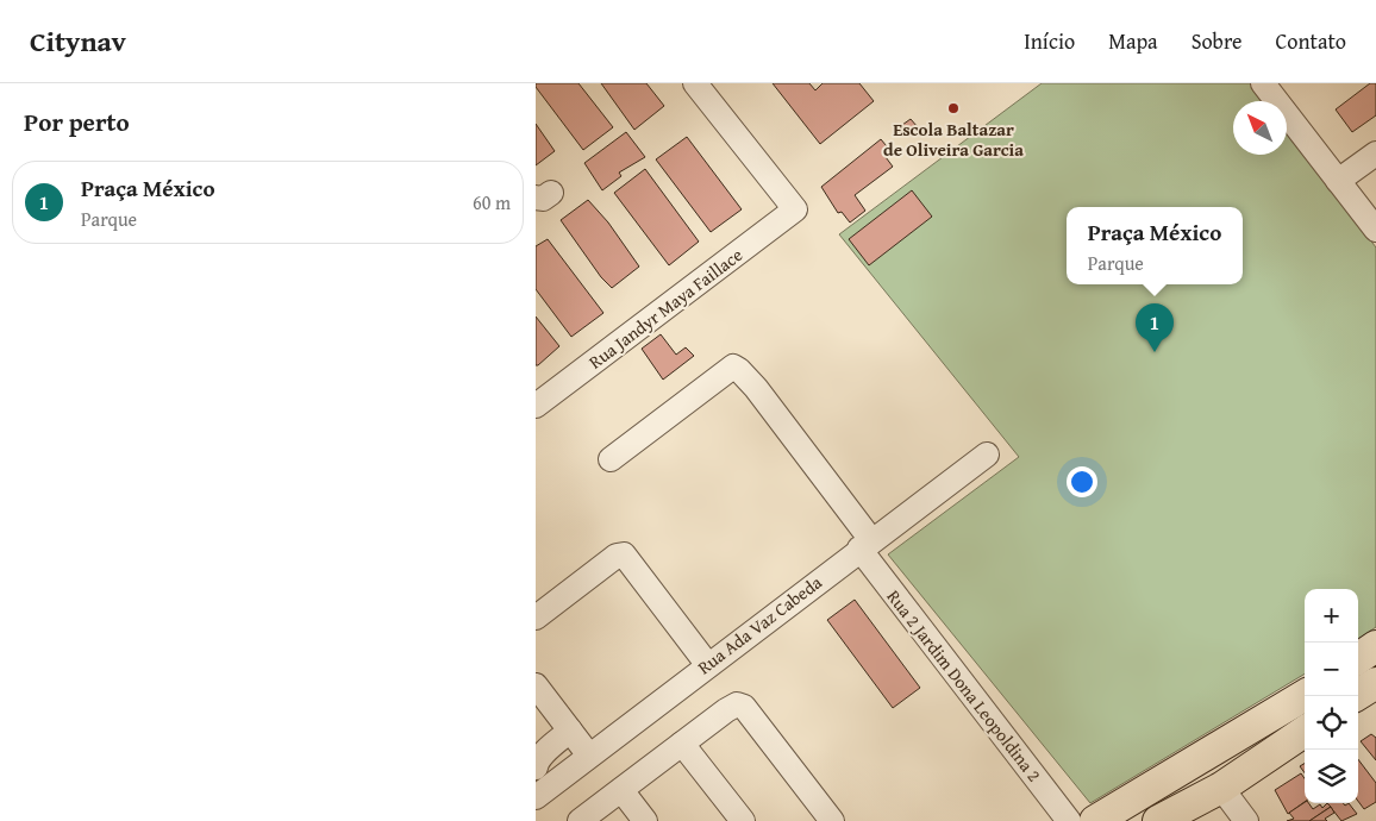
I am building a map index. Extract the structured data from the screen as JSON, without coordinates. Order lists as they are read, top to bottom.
{
  "streets": {
    "street": ["Rua Jandyr Maya Faillace", "Rua Ada Vaz Cabeda", "Rua 2 Jardim Dona Leopoldina 2"]
  },
  "crossings": [
    ["Rua Ada Vaz Cabeda", "Rua 2 Jardim Dona Leopoldina 2"]
  ],
  "places": ["Escola Baltazar de Oliveira Garcia"],
  "north": "top left",
  "page": {
    "header": "Citynav",
    "nav": [
      "Início",
      "Mapa",
      "Sobre",
      "Contato"
    ],
    "heading": "Por perto",
    "list": [
      {
        "mark": "1",
        "name": "Praça México",
        "note": "Parque",
        "value": "60 m"
      }
    ],
    "popup": ["Praça México", "Parque"],
    "pins": "1",
    "map_buttons": ["+", "−"]
  }
}
